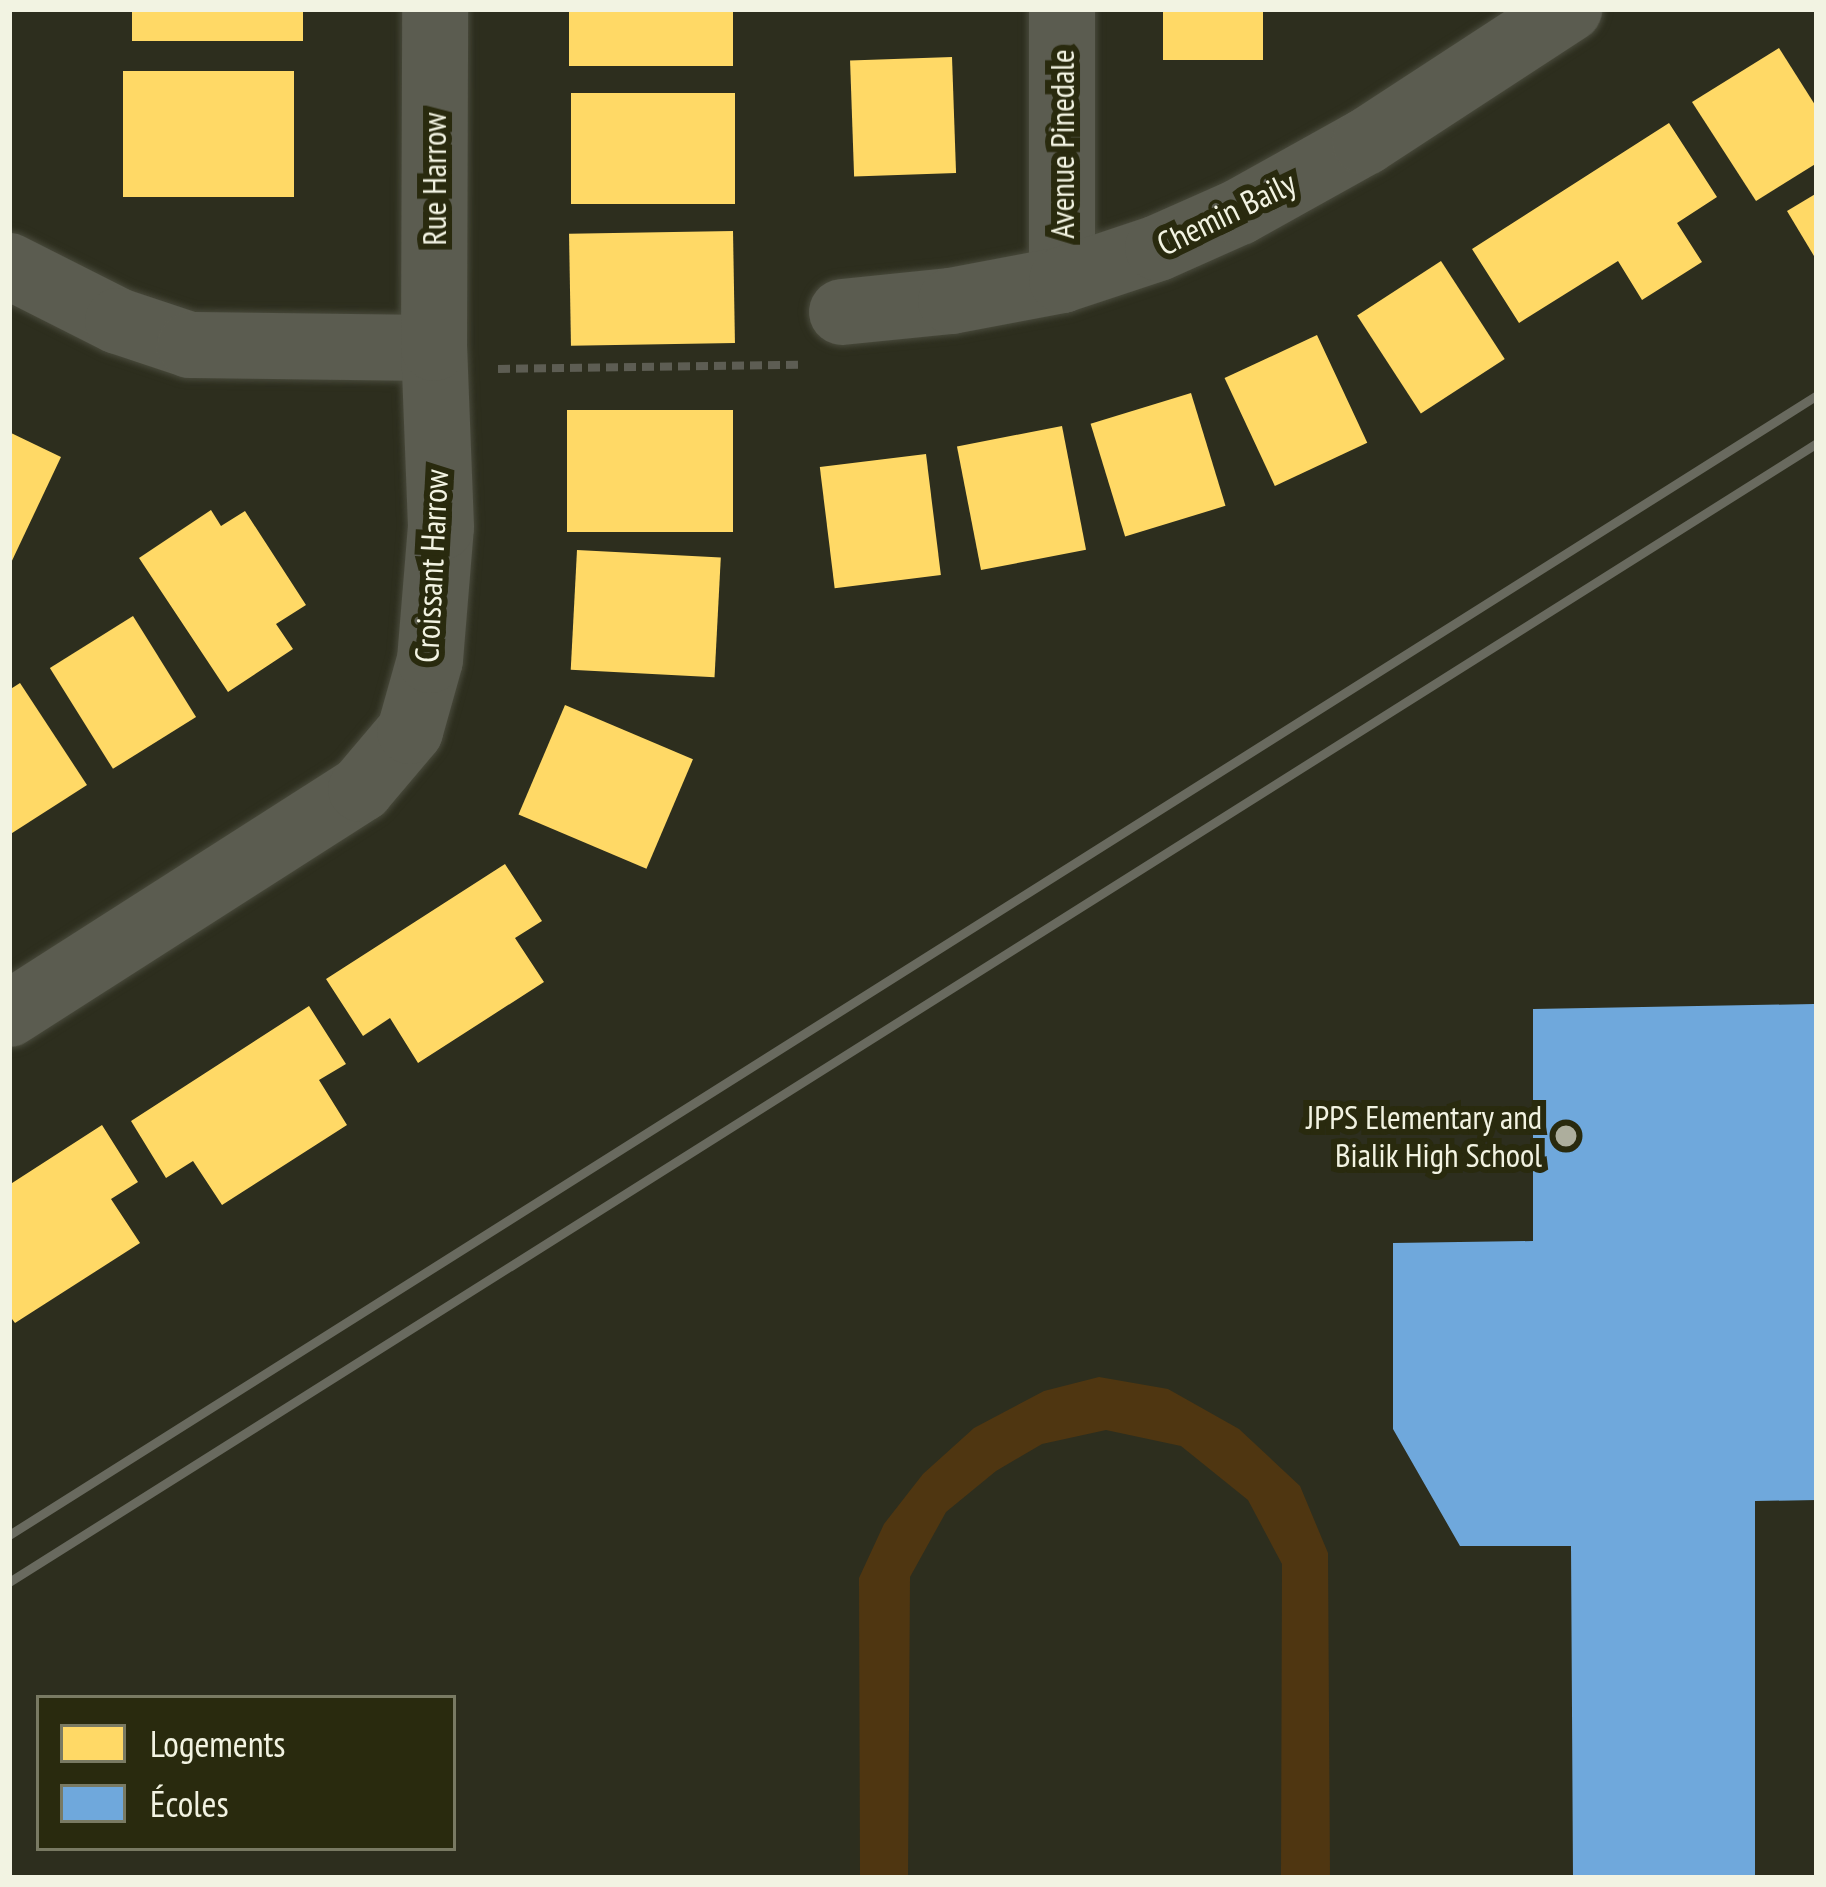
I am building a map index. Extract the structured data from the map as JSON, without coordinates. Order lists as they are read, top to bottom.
{
  "streets": {
    "street": [
      "Avenue Pinedale",
      "Rue Harrow",
      "Chemin Baily",
      "Croissant Harrow"
    ]
  },
  "crossings": [
    ["Avenue Pinedale", "Chemin Baily"],
    ["Rue Harrow", "Croissant Harrow"]
  ],
  "places": ["JPPS Elementary and Bialik High School"],
  "legend": ["Logements", "Écoles"]
}
